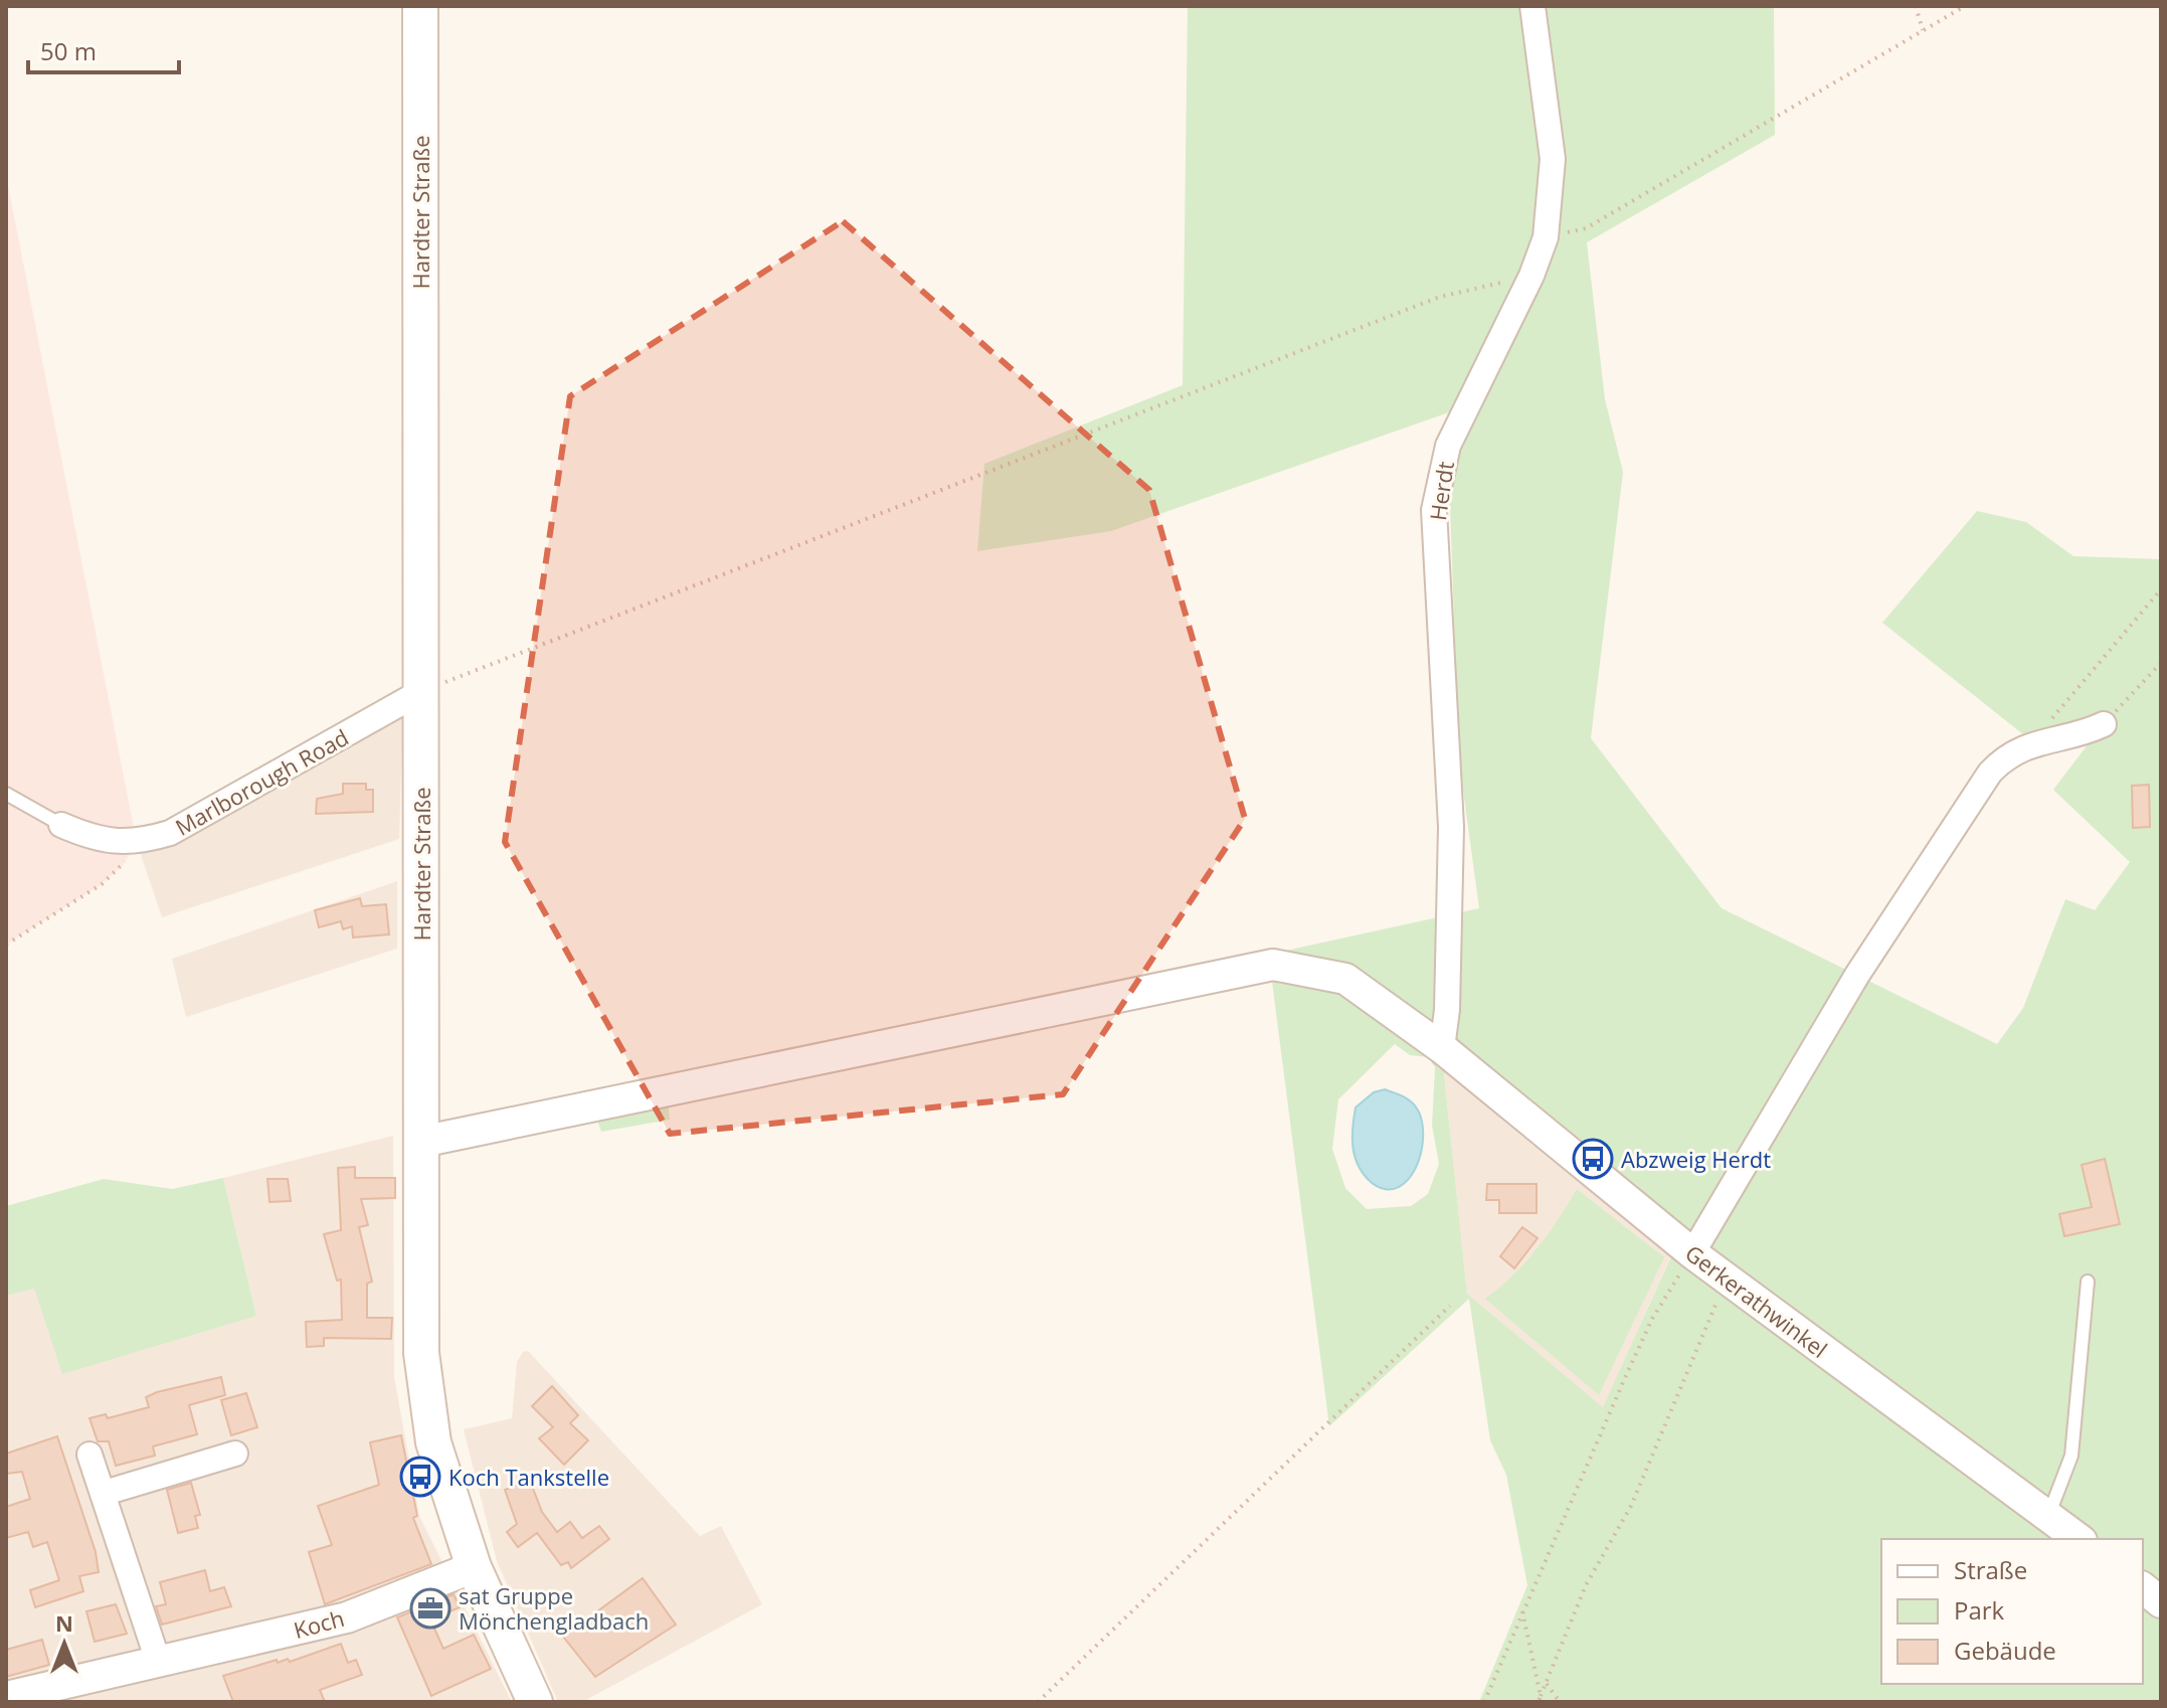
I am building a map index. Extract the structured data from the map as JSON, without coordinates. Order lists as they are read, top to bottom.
{
  "streets": {
    "main road": ["Hardter Straße"],
    "street": [
      "Herdt",
      "Marlborough Road",
      "Gerkerathwinkel",
      "Koch"
    ]
  },
  "crossings": [
    ["Hardter Straße", "Marlborough Road"],
    ["Hardter Straße", "Gerkerathwinkel"],
    ["Hardter Straße", "Koch"],
    ["Herdt", "Gerkerathwinkel"]
  ],
  "places": {
    "bus stop": ["Abzweig Herdt", "Koch Tankstelle"],
    "office": ["sat Gruppe Mönchengladbach"]
  },
  "legend": ["Straße", "Park", "Gebäude"],
  "scale_bar": "50 m",
  "north": "top"
}
